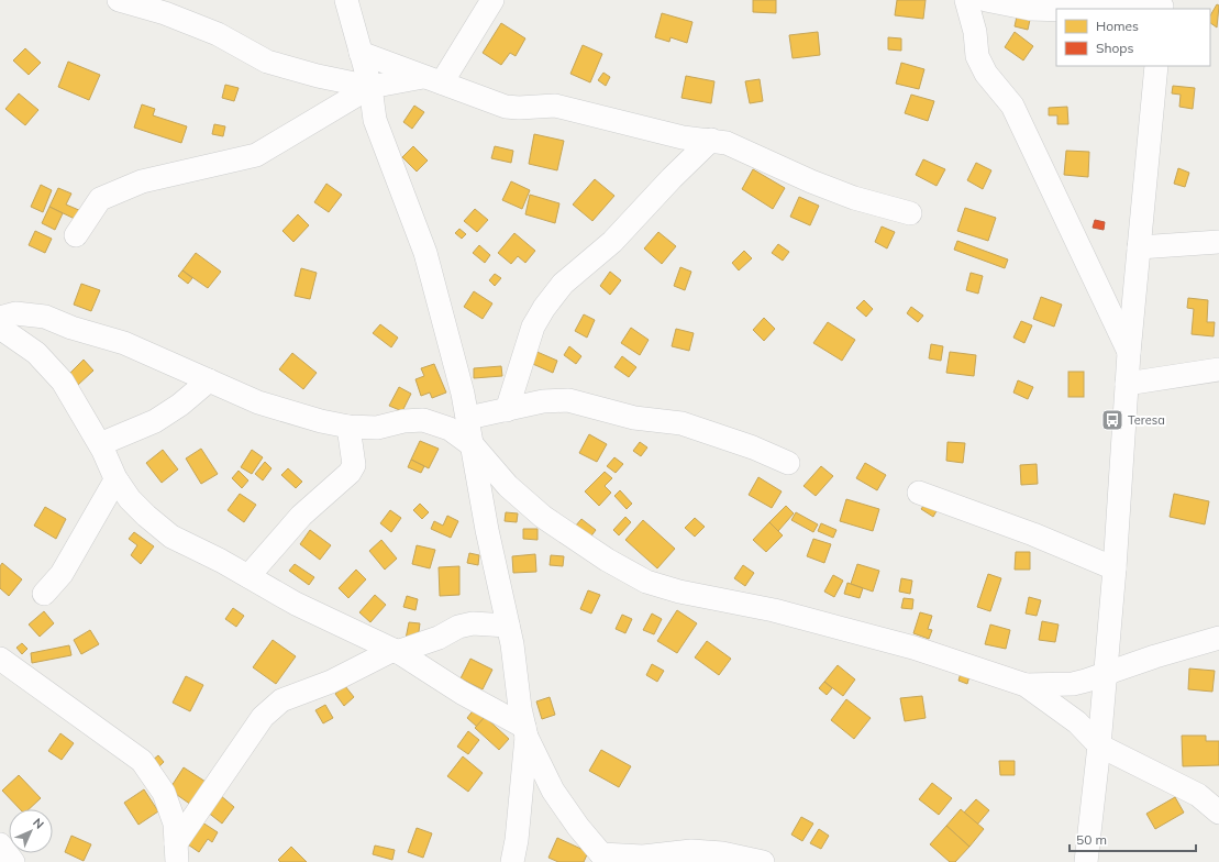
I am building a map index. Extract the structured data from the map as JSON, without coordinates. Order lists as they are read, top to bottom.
{
  "places": {
    "bus stop": ["Teresa"]
  },
  "legend": ["Homes", "Shops"],
  "scale_bar": "50 m",
  "north": "top right"
}
